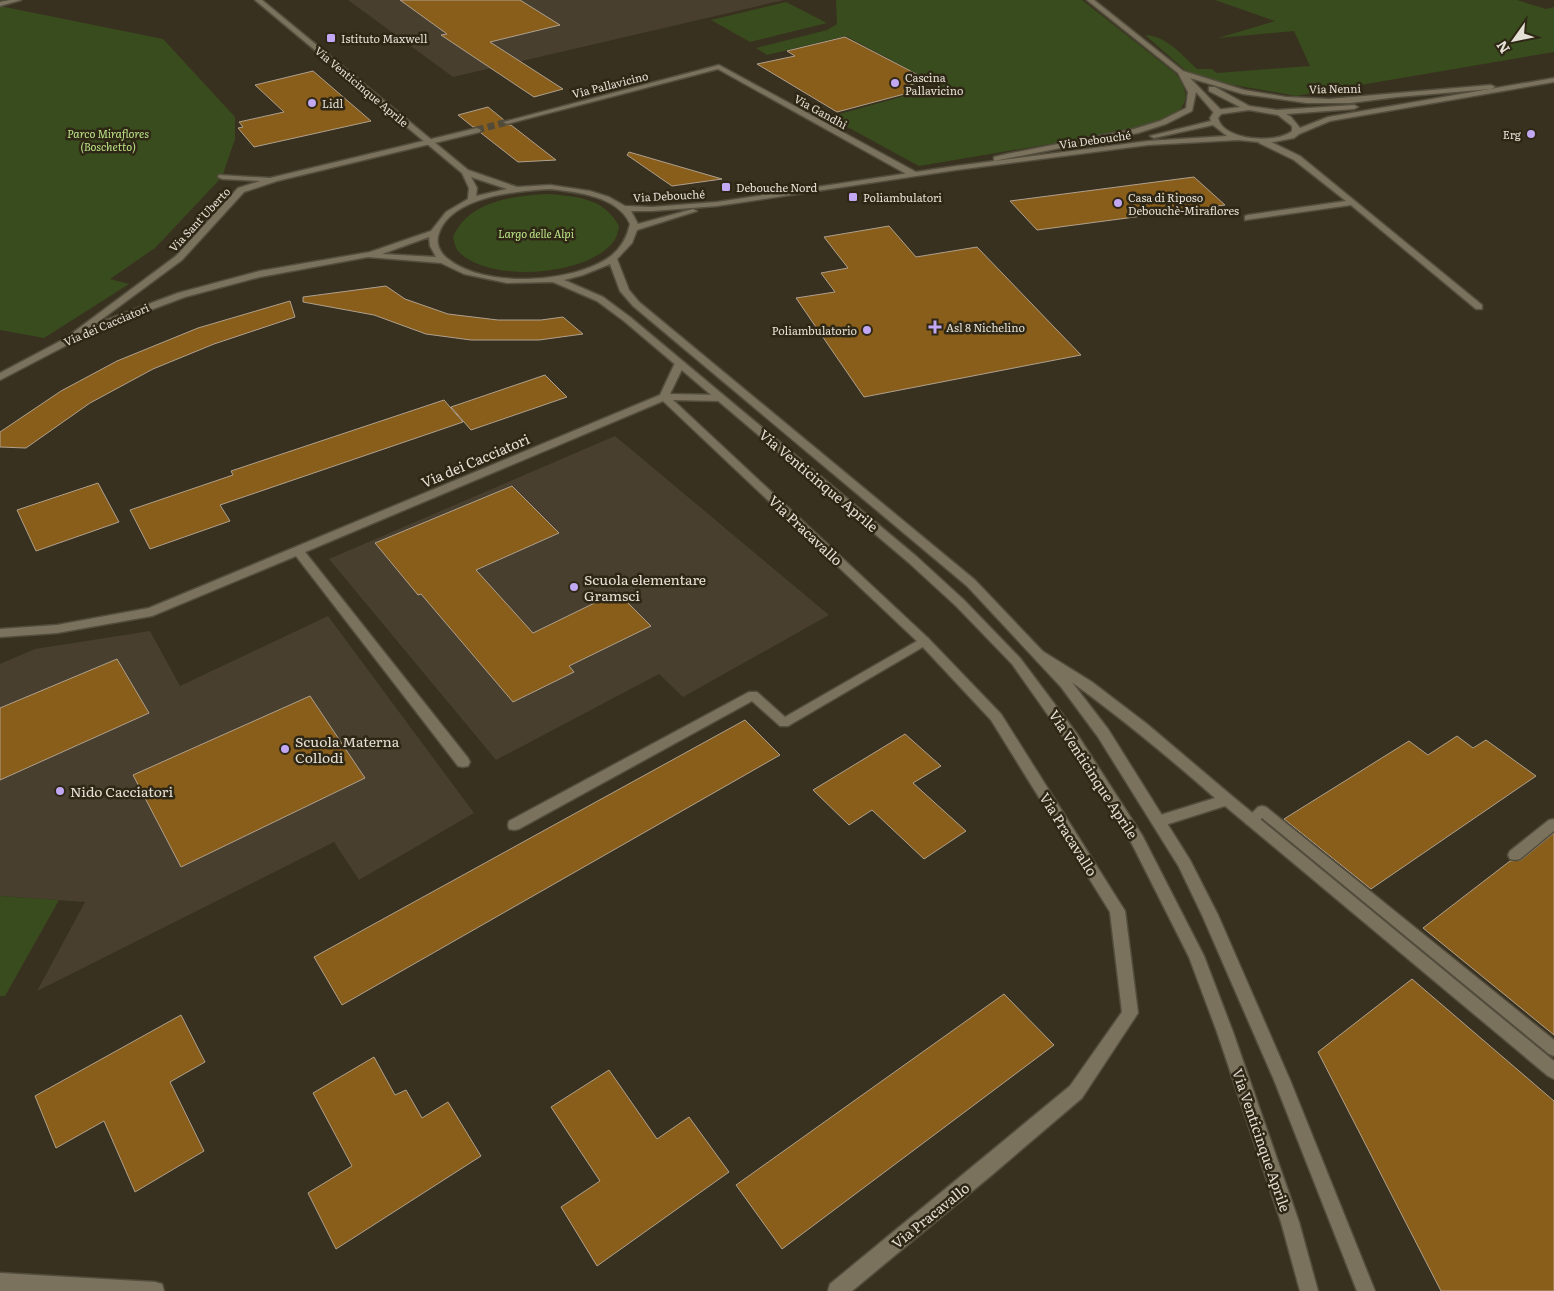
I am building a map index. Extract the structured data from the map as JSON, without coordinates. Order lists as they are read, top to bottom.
{
  "streets": {
    "street": [
      "Via Pallavicino",
      "Via Venticinque Aprile",
      "Via Nenni",
      "Via Gandhi",
      "Via Debouché",
      "Via Sant'Uberto",
      "Via dei Cacciatori",
      "Via Pracavallo"
    ]
  },
  "crossings": [
    ["Via Pallavicino", "Via Gandhi"],
    ["Via Venticinque Aprile", "Via Sant'Uberto"],
    ["Via Nenni", "Via Debouché"],
    ["Via Gandhi", "Via Debouché"],
    ["Via Sant'Uberto", "Via dei Cacciatori"],
    ["Via dei Cacciatori", "Via Pracavallo"]
  ],
  "parks": ["Parco Miraflores (Boschetto)", "Largo delle Alpi"],
  "places": {
    "transit": ["Istituto Maxwell", "Debouche Nord", "Poliambulatori"],
    "other": [
      "Cascina Pallavicino",
      "Lidl",
      "Erg",
      "Casa di Riposo Debouchè-Miraflores",
      "Poliambulatorio",
      "Scuola elementare Gramsci",
      "Scuola Materna Collodi",
      "Nido Cacciatori"
    ],
    "health": ["Asl 8 Nichelino"]
  },
  "north": "bottom left"
}
